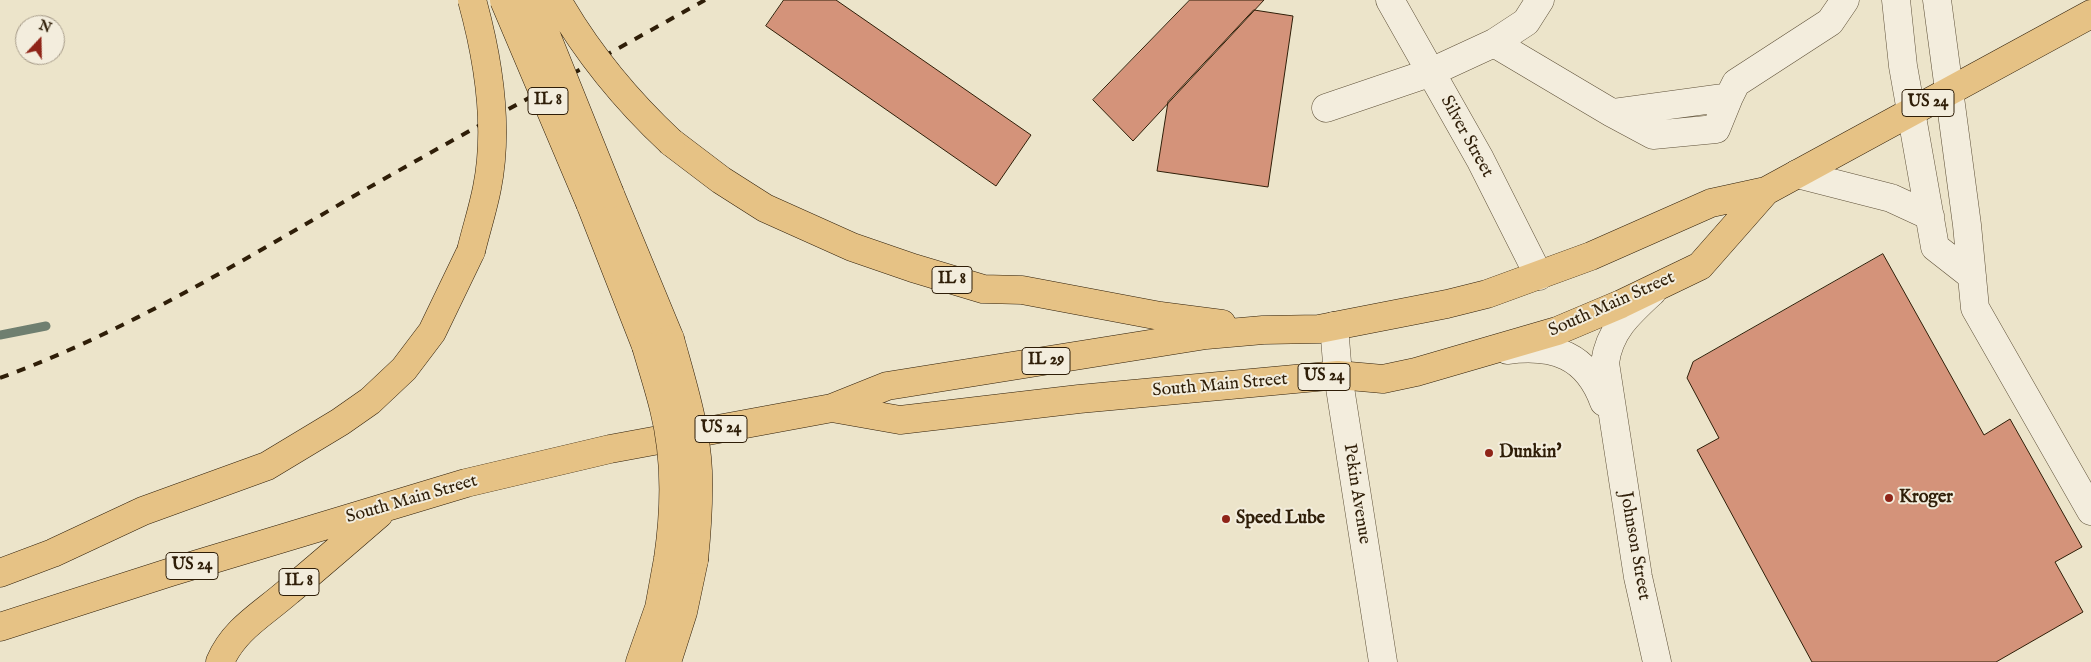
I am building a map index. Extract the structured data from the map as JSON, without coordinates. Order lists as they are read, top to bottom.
{
  "streets": {
    "main road": [
      "IL 8",
      "US 24",
      "South Main Street",
      "IL 29"
    ],
    "street": ["Silver Street", "Pekin Avenue", "Johnson Street"]
  },
  "crossings": [
    ["IL 8", "South Main Street"],
    ["Silver Street", "South Main Street"],
    ["South Main Street", "Pekin Avenue"],
    ["South Main Street", "Johnson Street"]
  ],
  "places": ["Dunkin'", "Kroger", "Speed Lube"],
  "north": "top"
}
